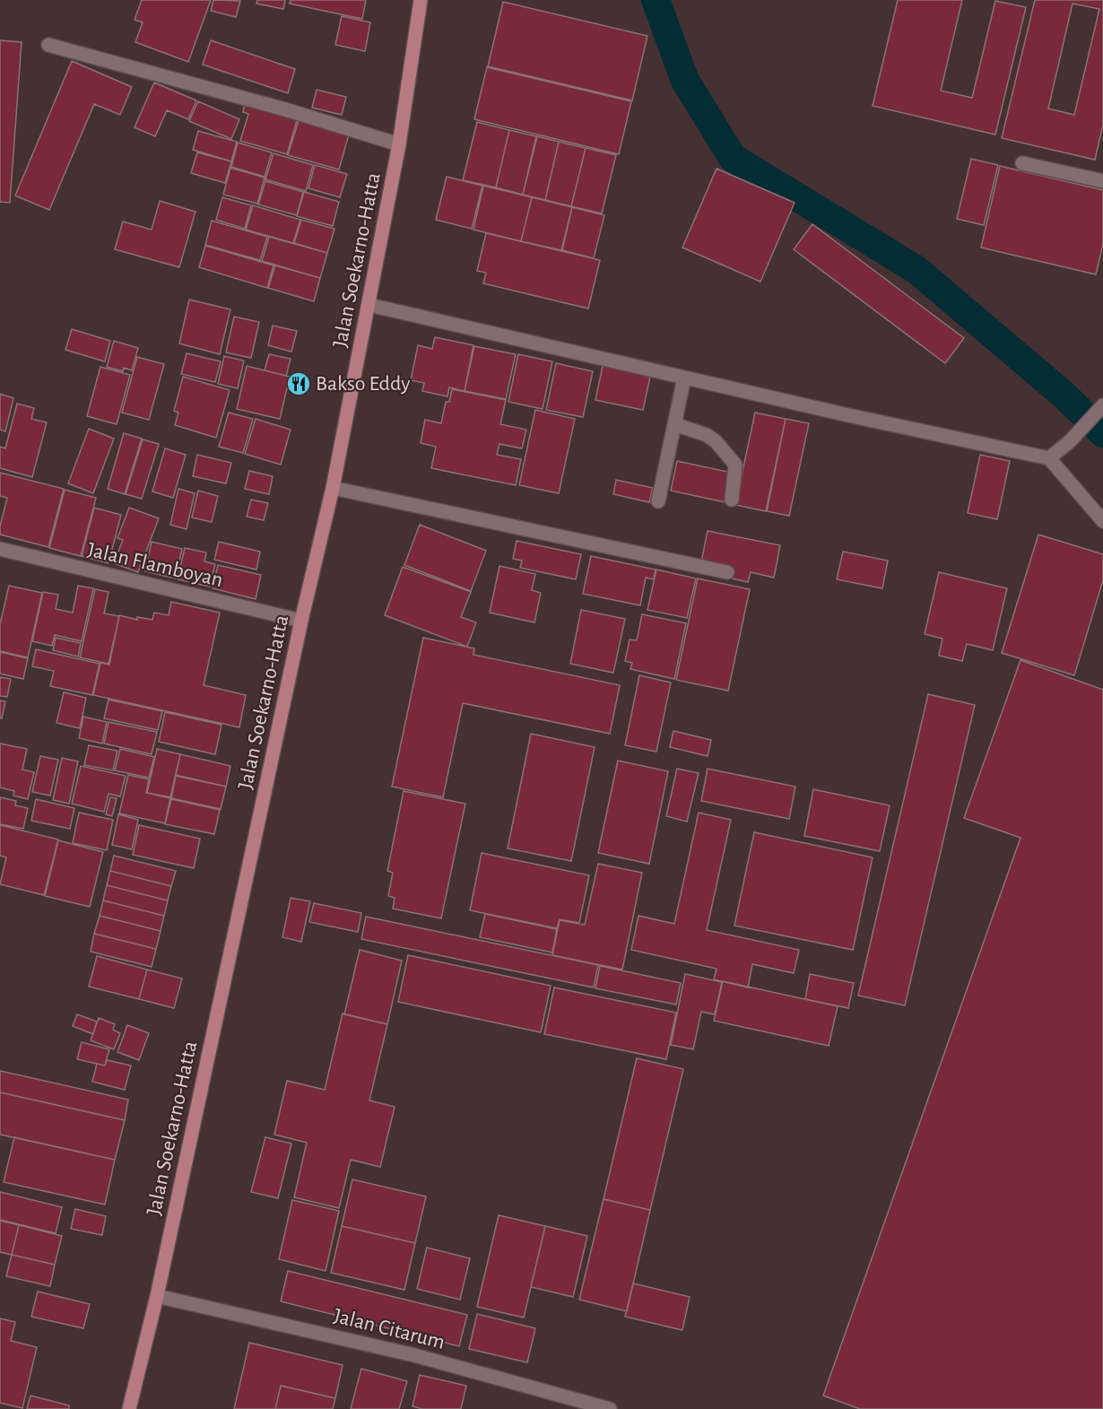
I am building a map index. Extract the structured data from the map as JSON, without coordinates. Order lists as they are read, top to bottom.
{
  "streets": {
    "main road": ["Jalan Soekarno-Hatta"],
    "street": ["Jalan Flamboyan", "Jalan Citarum"]
  },
  "crossings": [
    ["Jalan Soekarno-Hatta", "Jalan Flamboyan"],
    ["Jalan Soekarno-Hatta", "Jalan Citarum"]
  ],
  "places": {
    "restaurant": ["Bakso Eddy"]
  }
}
